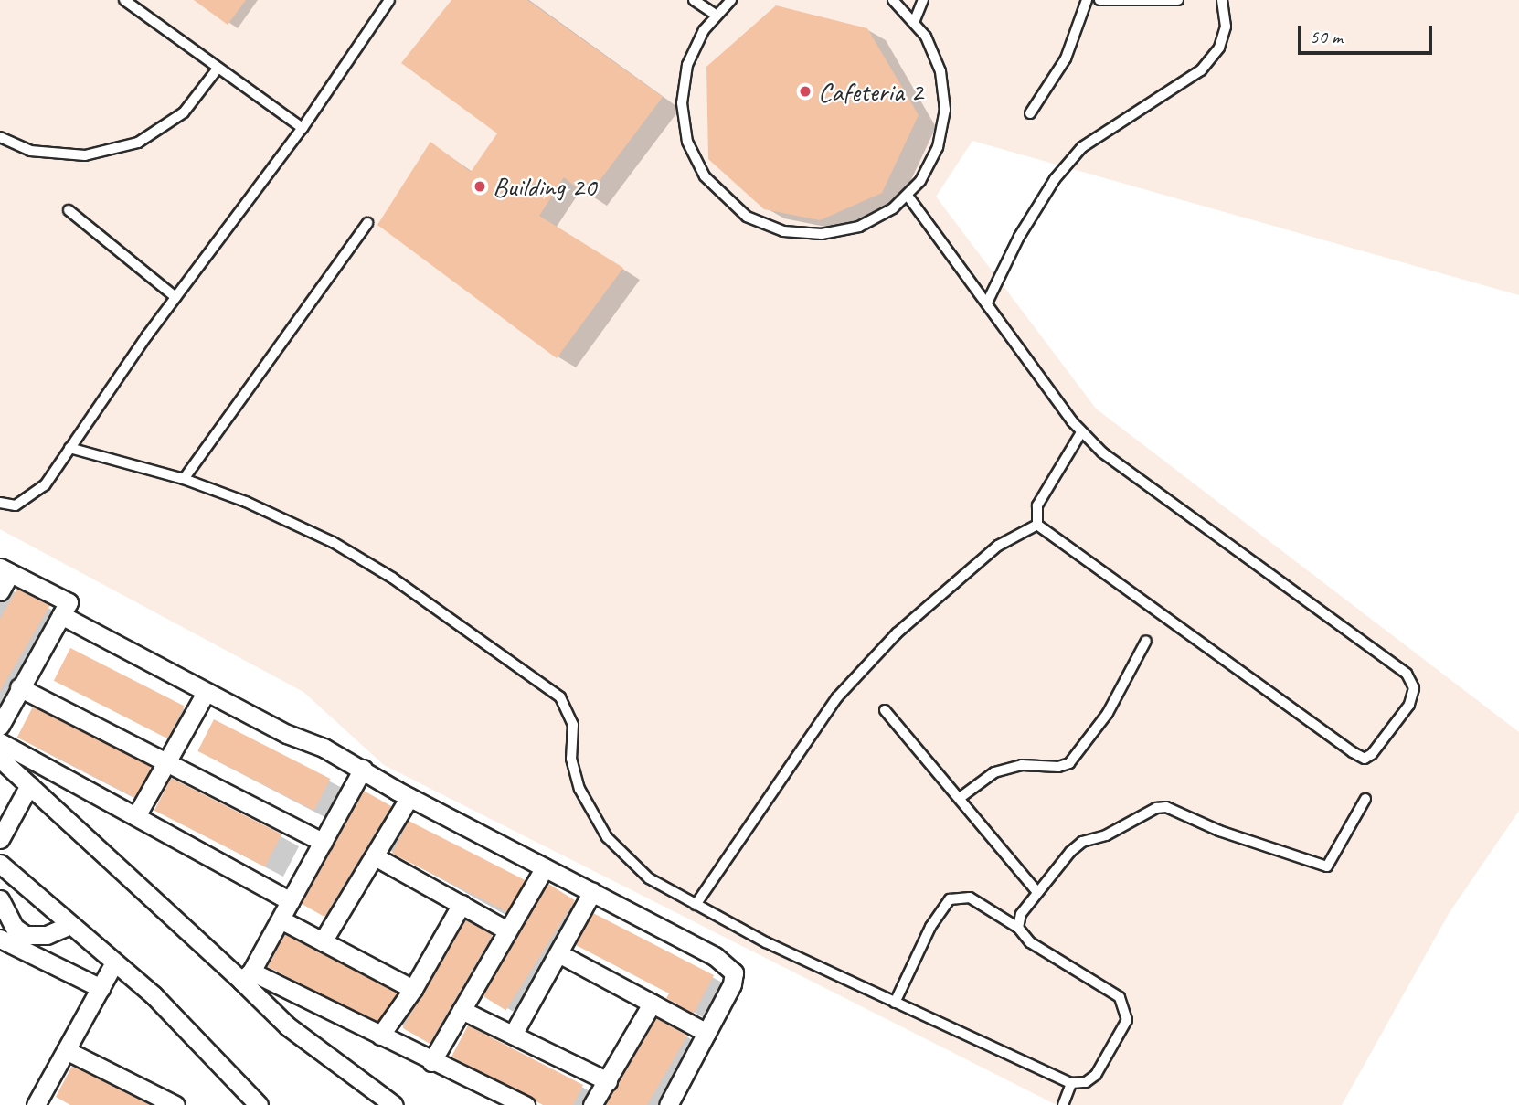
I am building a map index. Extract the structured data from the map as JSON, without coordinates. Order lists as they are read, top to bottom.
{
  "places": ["Cafeteria 2", "Building 20"],
  "scale_bar": "50 m"
}
